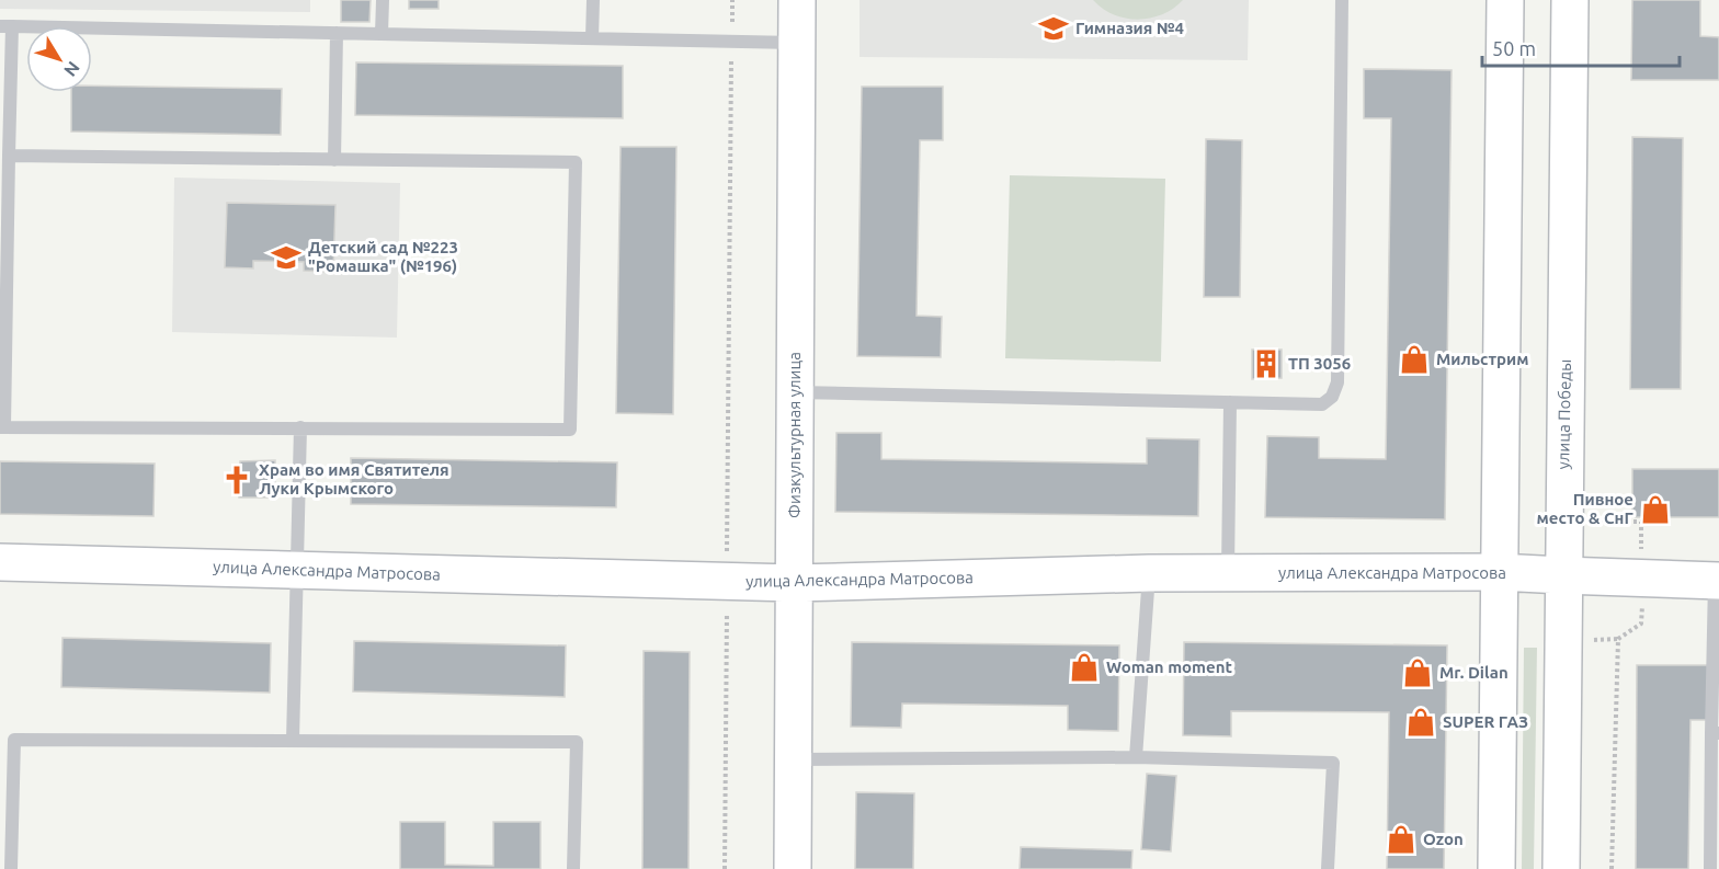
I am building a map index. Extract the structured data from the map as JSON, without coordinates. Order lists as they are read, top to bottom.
{
  "streets": {
    "street": ["улица Победы", "Физкультурная улица", "улица Александра Матросова"]
  },
  "crossings": [
    ["улица Победы", "улица Александра Матросова"],
    ["Физкультурная улица", "улица Александра Матросова"]
  ],
  "places": {
    "school or university": ["Гимназия №4", "Детский сад №223 \"Ромашка\" (№196)"],
    "shop": [
      "Мильстрим",
      "Пивное место & СнГ",
      "Woman moment",
      "Mr. Dilan",
      "SUPER ГАЗ",
      "Ozon"
    ],
    "building": ["ТП 3056"],
    "church": ["Храм во имя Святителя Луки Крымского"]
  },
  "scale_bar": "50 m",
  "north": "bottom right"
}
